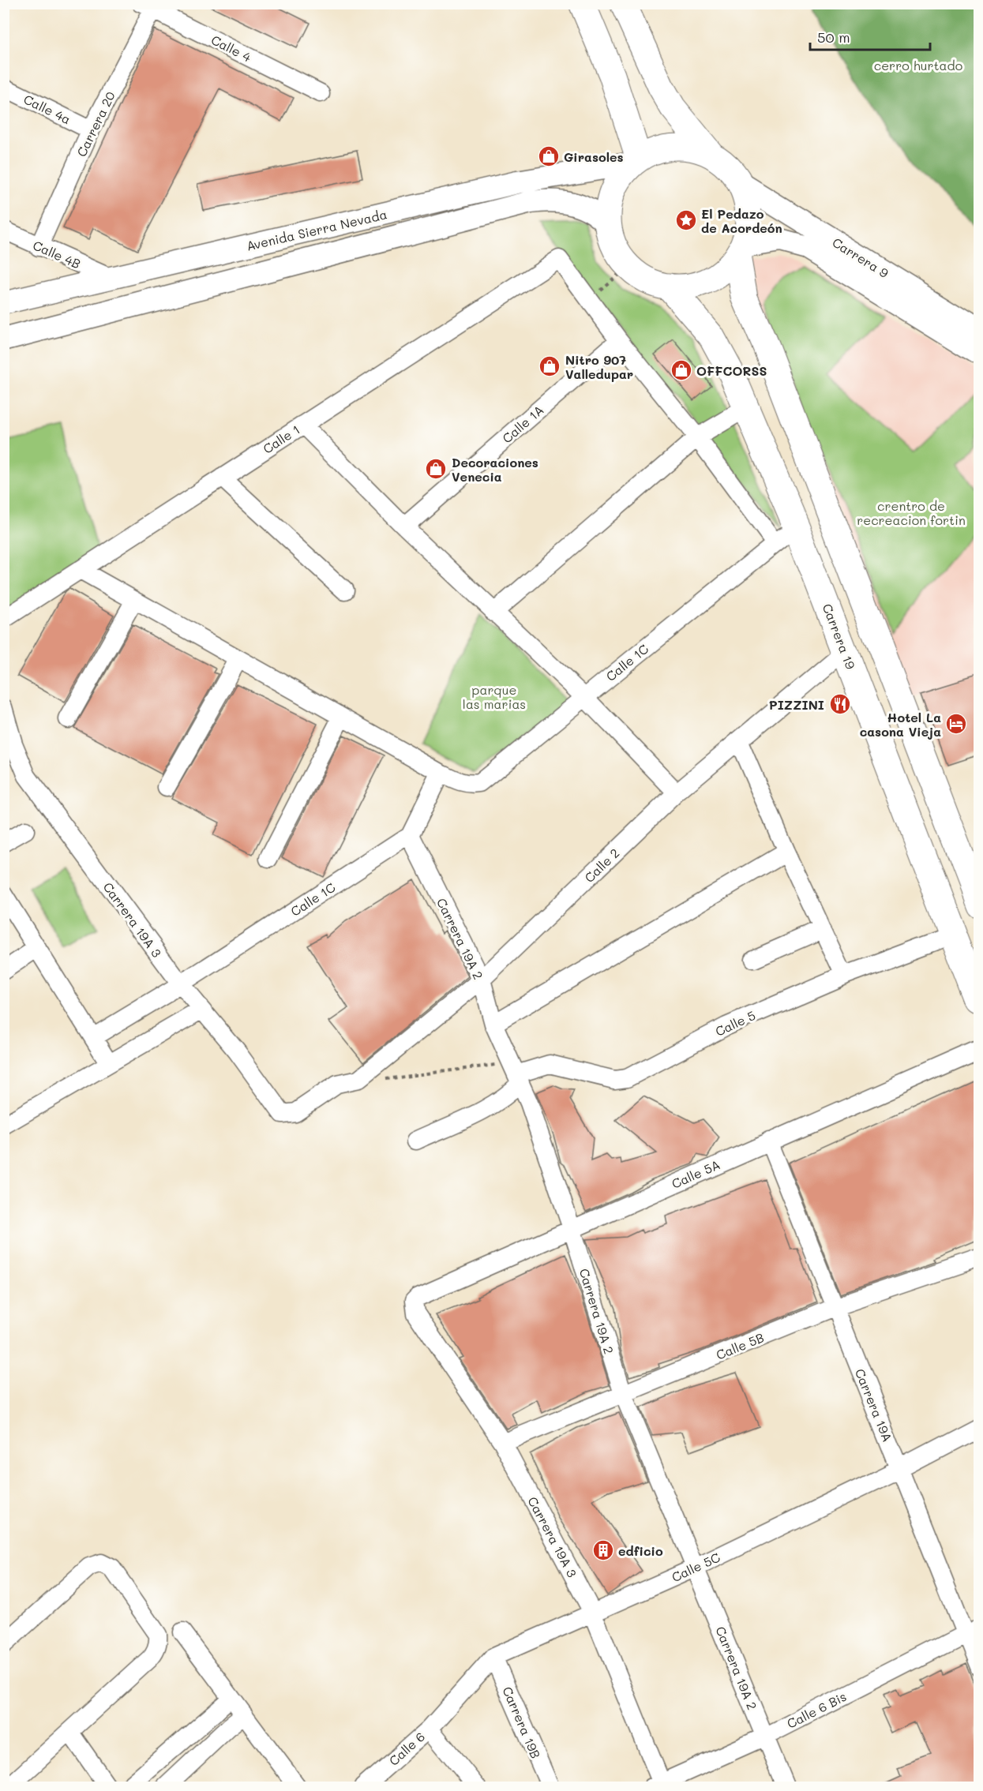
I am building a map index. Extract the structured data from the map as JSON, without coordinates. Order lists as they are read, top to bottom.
{
  "streets": {
    "highway": ["Carrera 19"],
    "main road": ["Avenida Sierra Nevada", "Carrera 9"],
    "street": [
      "Calle 4",
      "Calle 4a",
      "Carrera 20",
      "Calle 4B",
      "Calle 1A",
      "Calle 1",
      "Calle 1C",
      "Calle 2",
      "Carrera 19A 3",
      "Carrera 19A 2",
      "Calle 5",
      "Calle 5A",
      "Calle 5B",
      "Carrera 19A",
      "Calle 5C",
      "Calle 6 Bis",
      "Carrera 19B",
      "Calle 6"
    ]
  },
  "crossings": [
    ["Calle 4", "Carrera 20"],
    ["Calle 4a", "Carrera 20"],
    ["Carrera 20", "Calle 4B"],
    ["Avenida Sierra Nevada", "Calle 4B"],
    ["Avenida Sierra Nevada", "Carrera 9"],
    ["Avenida Sierra Nevada", "Carrera 19"],
    ["Carrera 9", "Carrera 19"],
    ["Carrera 19", "Calle 1C"],
    ["Carrera 19", "Calle 2"],
    ["Carrera 19", "Calle 5"],
    ["Calle 1C", "Carrera 19A 3"],
    ["Calle 1C", "Carrera 19A 2"],
    ["Calle 2", "Carrera 19A 3"],
    ["Calle 2", "Carrera 19A 2"],
    ["Carrera 19A 3", "Calle 5A"],
    ["Carrera 19A 3", "Calle 5B"],
    ["Carrera 19A 3", "Calle 5C"],
    ["Carrera 19A 3", "Calle 6 Bis"],
    ["Carrera 19A 2", "Calle 5"],
    ["Carrera 19A 2", "Calle 5A"],
    ["Carrera 19A 2", "Calle 5B"],
    ["Carrera 19A 2", "Calle 5C"],
    ["Carrera 19A 2", "Calle 6 Bis"],
    ["Calle 5A", "Carrera 19A"],
    ["Calle 5B", "Carrera 19A"],
    ["Carrera 19A", "Calle 5C"],
    ["Carrera 19A", "Calle 6 Bis"],
    ["Calle 5C", "Carrera 19B"],
    ["Calle 5C", "Calle 6"]
  ],
  "parks": ["cerro hurtado", "crentro de recreacion fortin", "parque las marias"],
  "places": {
    "shop": [
      "Girasoles",
      "Nitro 907 Valledupar",
      "OFFCORSS",
      "Decoraciones Venecia"
    ],
    "place": ["El Pedazo de Acordeón"],
    "restaurant": ["PIZZINI"],
    "hotel": ["Hotel La casona Vieja"],
    "building": ["edficio"]
  },
  "scale_bar": "50 m"
}
